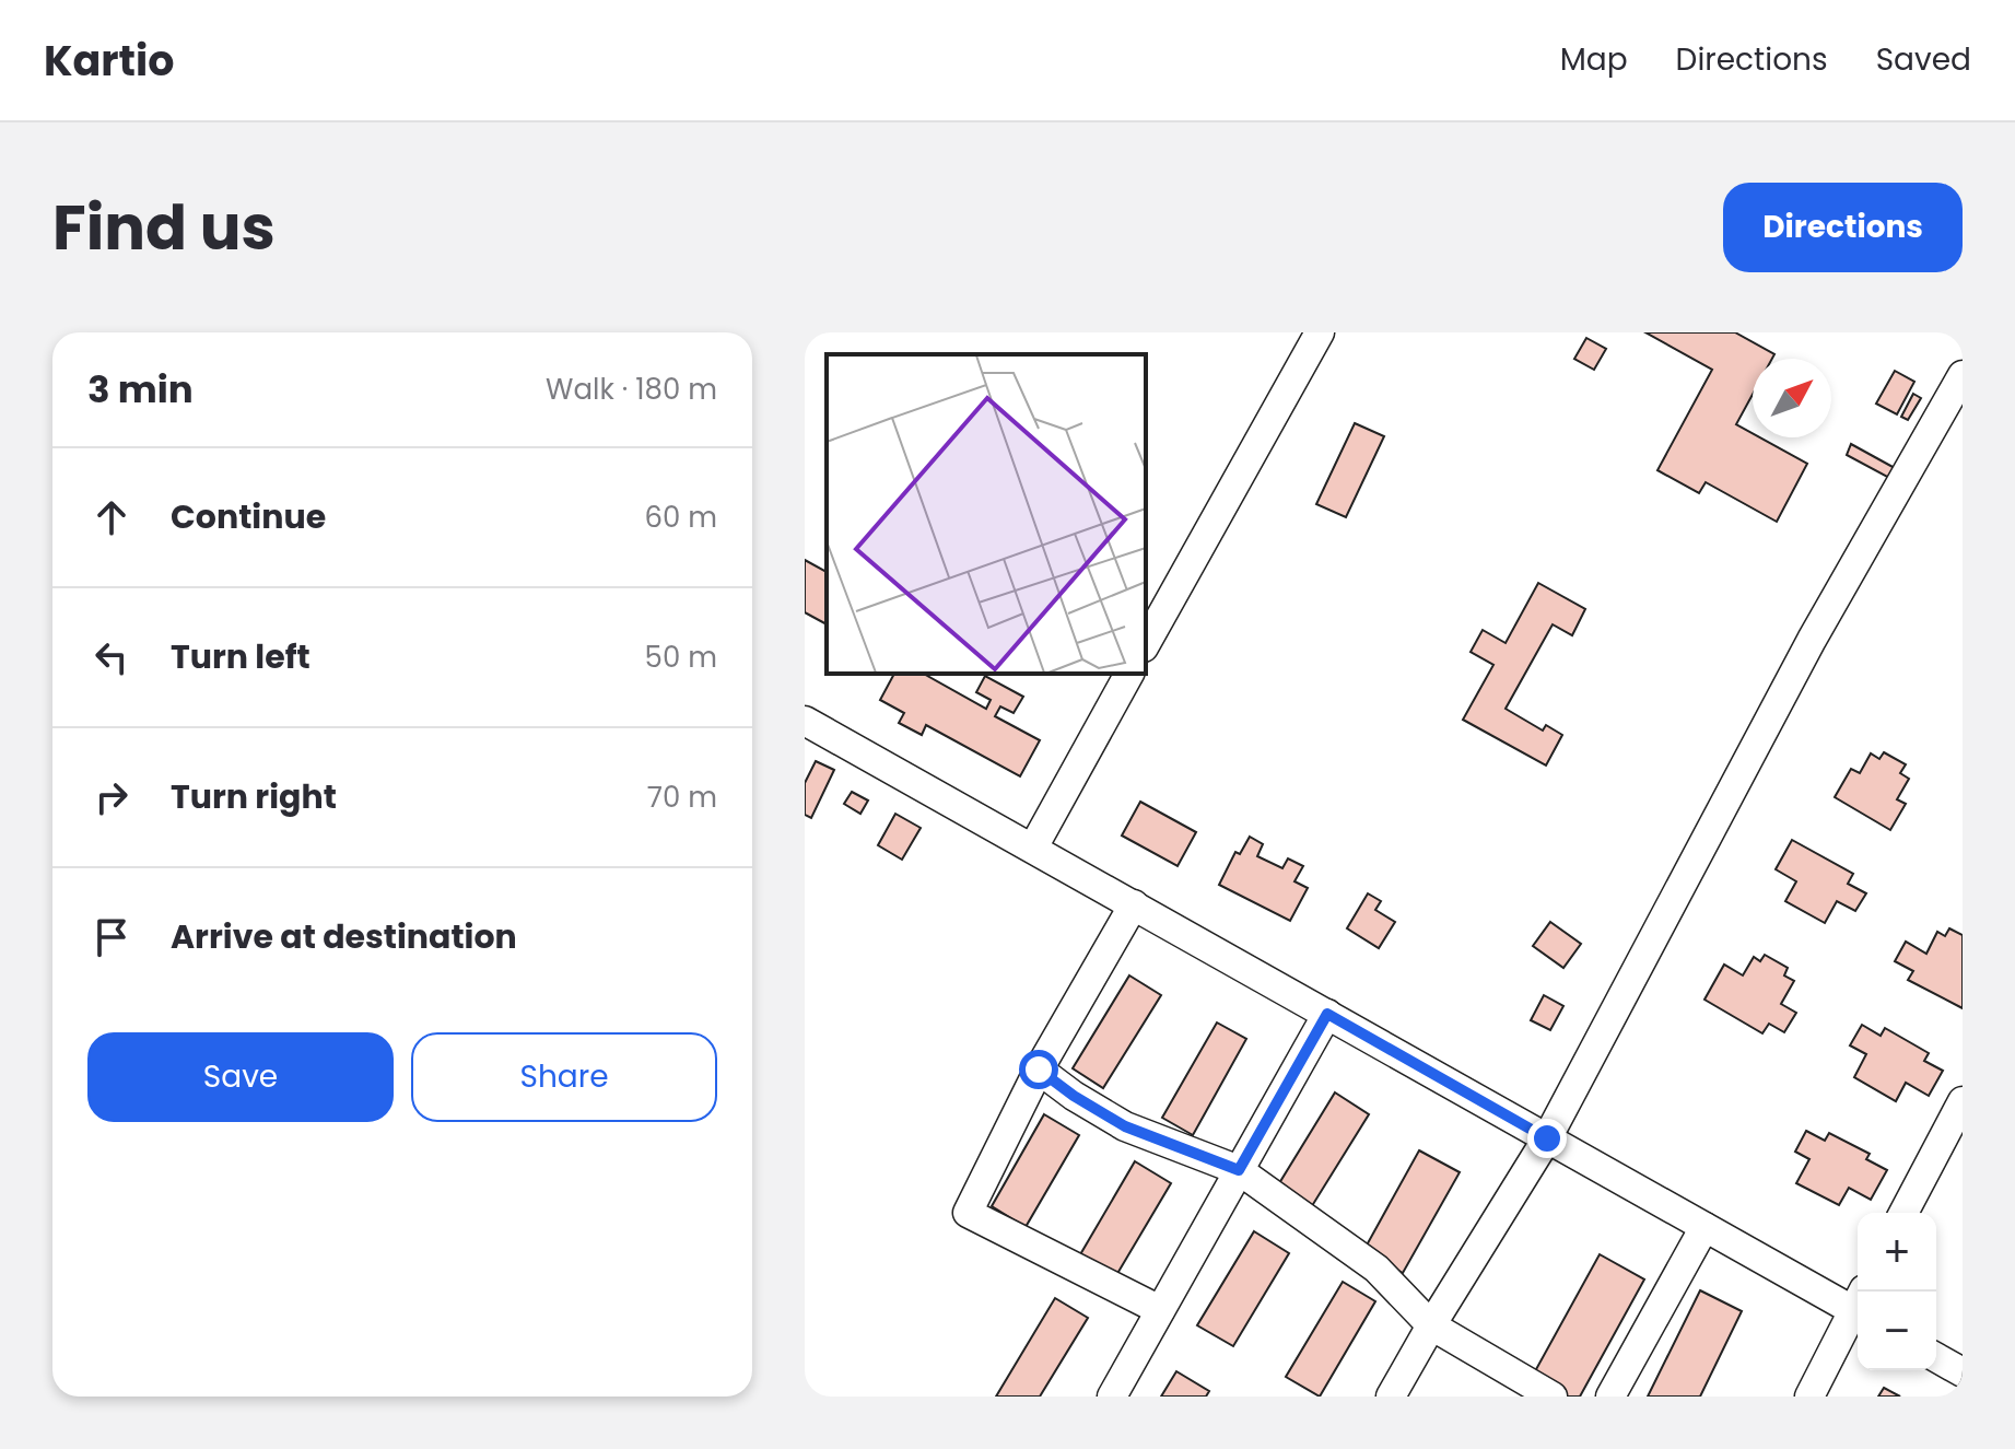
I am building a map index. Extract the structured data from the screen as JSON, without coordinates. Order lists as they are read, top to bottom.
{
  "north": "top right",
  "page": {
    "header": "Kartio",
    "nav": ["Map", "Directions", "Saved"],
    "title": "Find us",
    "buttons": [
      "Directions",
      ["Save", "Share"]
    ],
    "heading": ["3 min", "Walk · 180 m"],
    "list": [
      ["Continue", "60 m"],
      ["Turn left", "50 m"],
      ["Turn right", "70 m"],
      "Arrive at destination"
    ],
    "map_buttons": ["+", "−"]
  }
}
